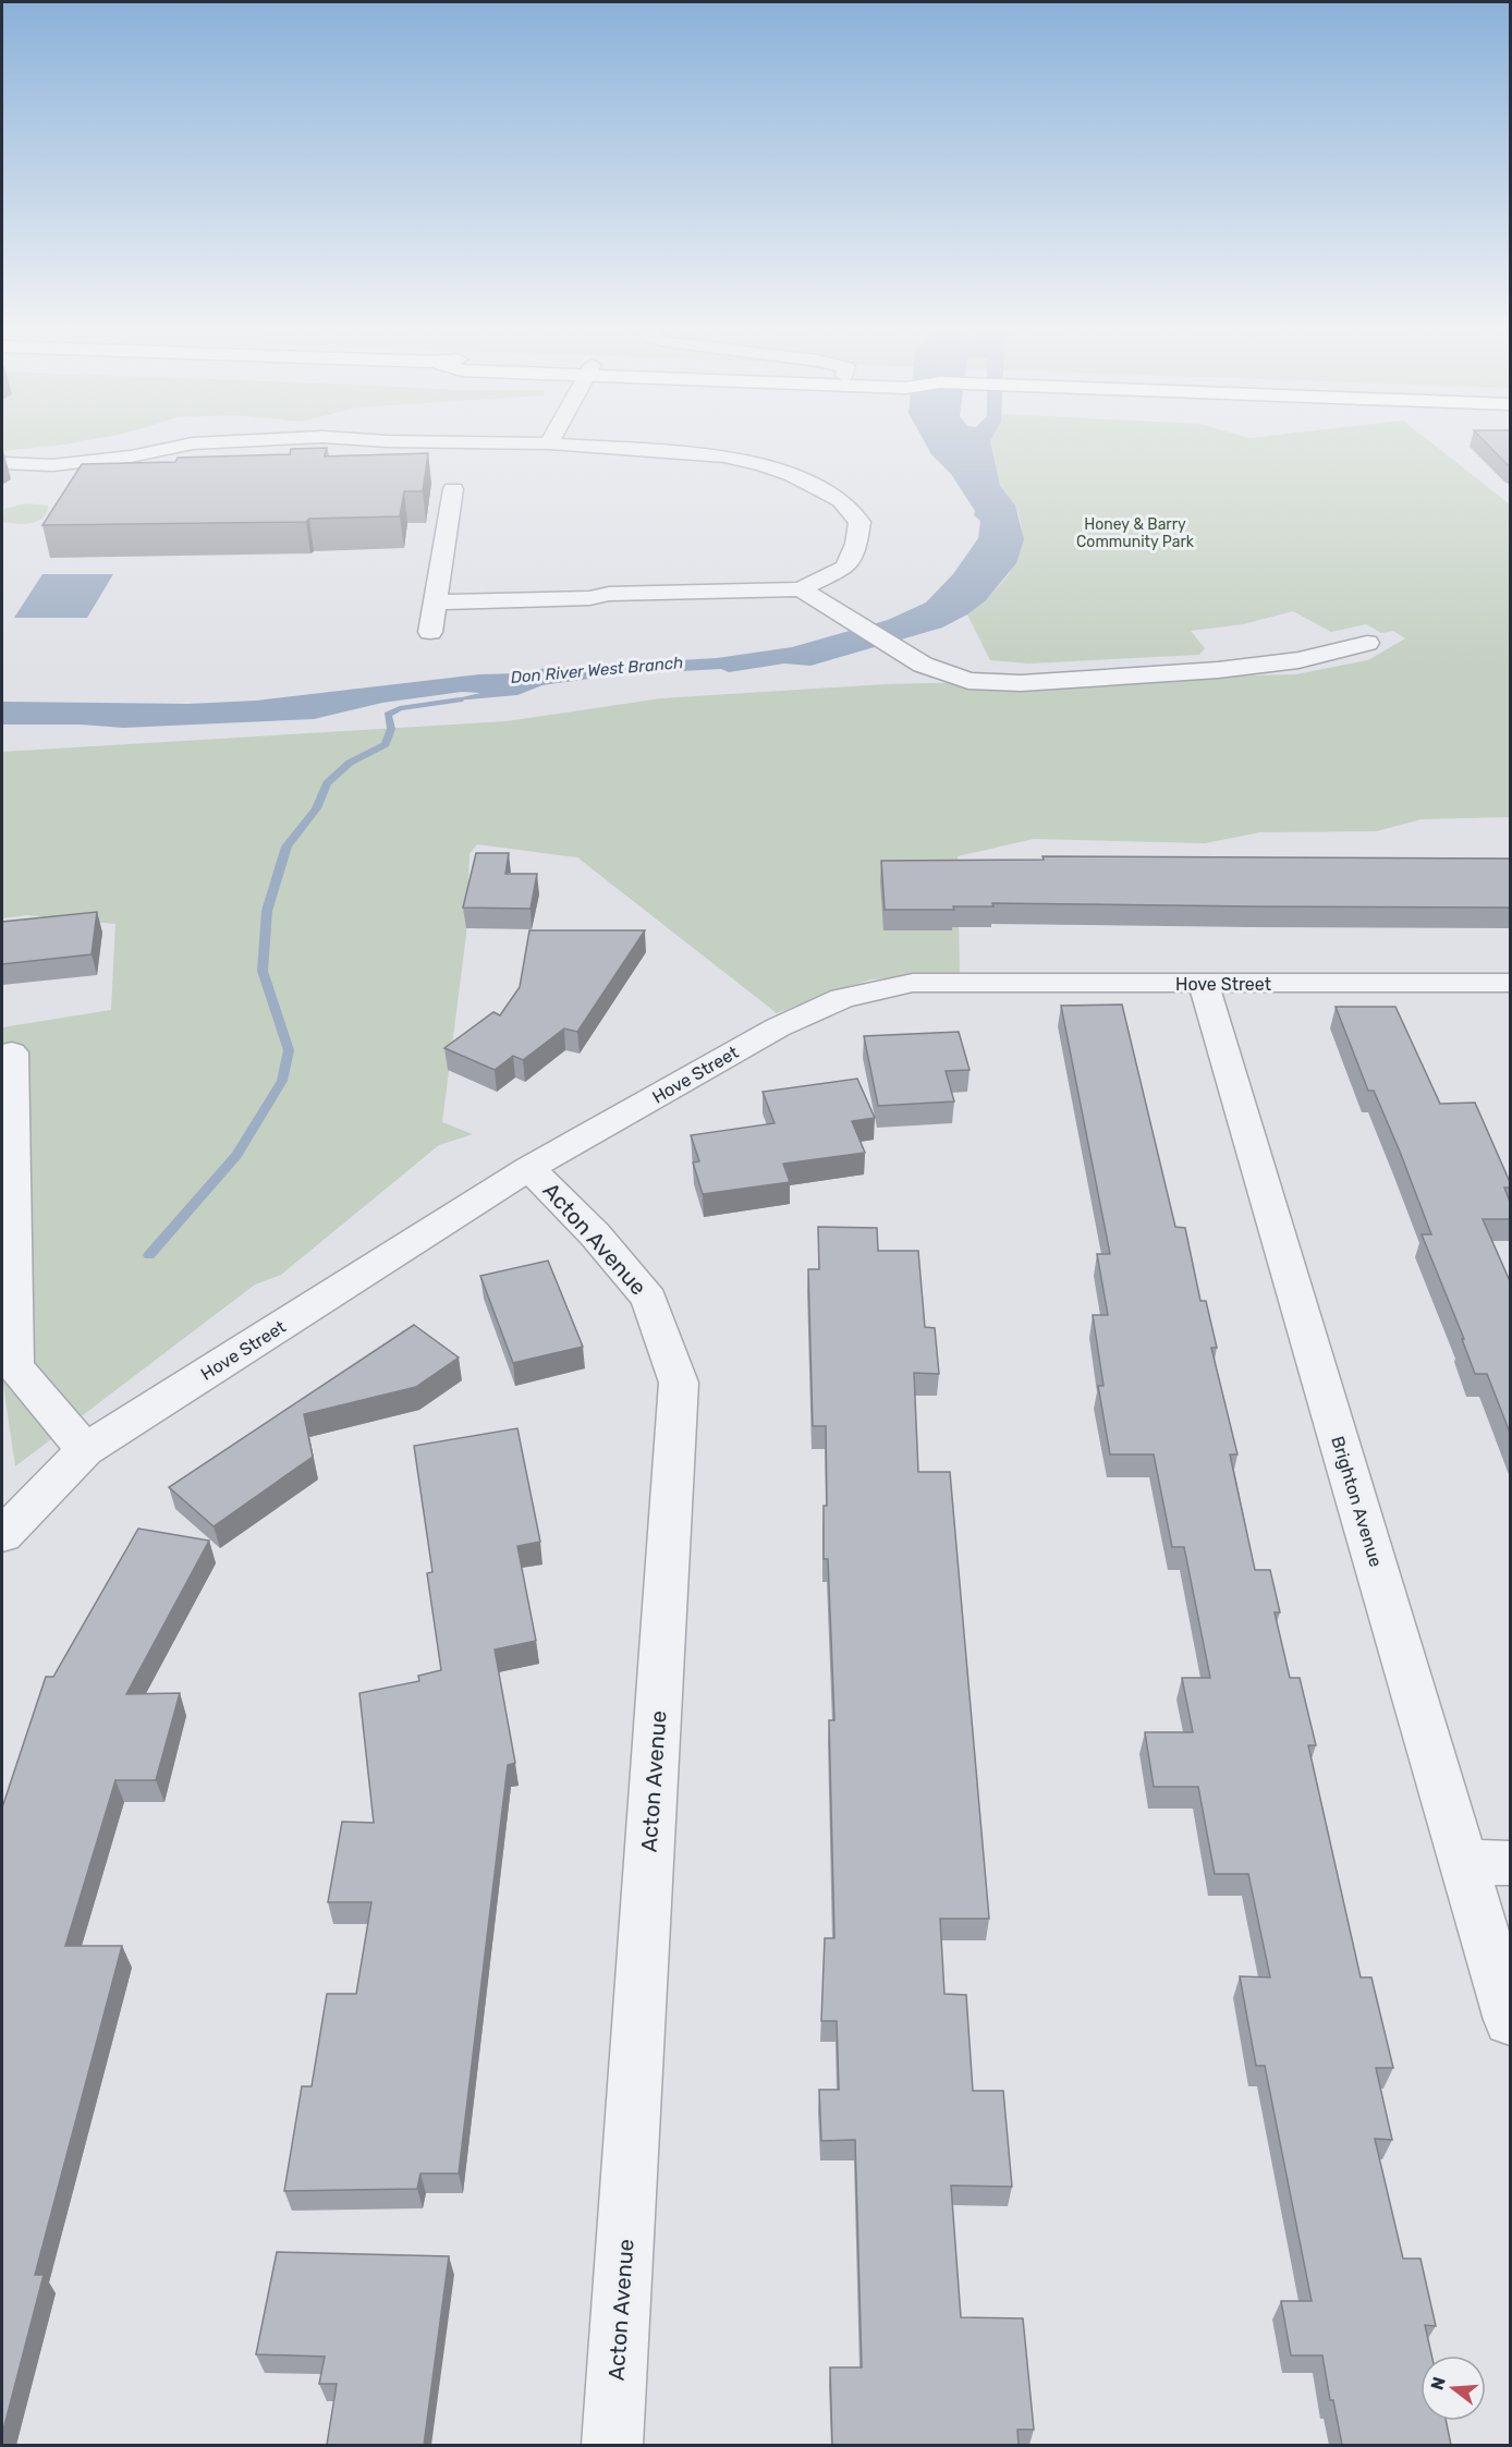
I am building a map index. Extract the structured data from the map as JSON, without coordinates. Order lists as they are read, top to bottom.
{
  "streets": {
    "street": ["Hove Street", "Acton Avenue", "Brighton Avenue"]
  },
  "crossings": [
    ["Hove Street", "Acton Avenue"],
    ["Hove Street", "Brighton Avenue"]
  ],
  "water": ["Don River West Branch"],
  "parks": ["Honey & Barry Community Park"],
  "north": "left"
}
